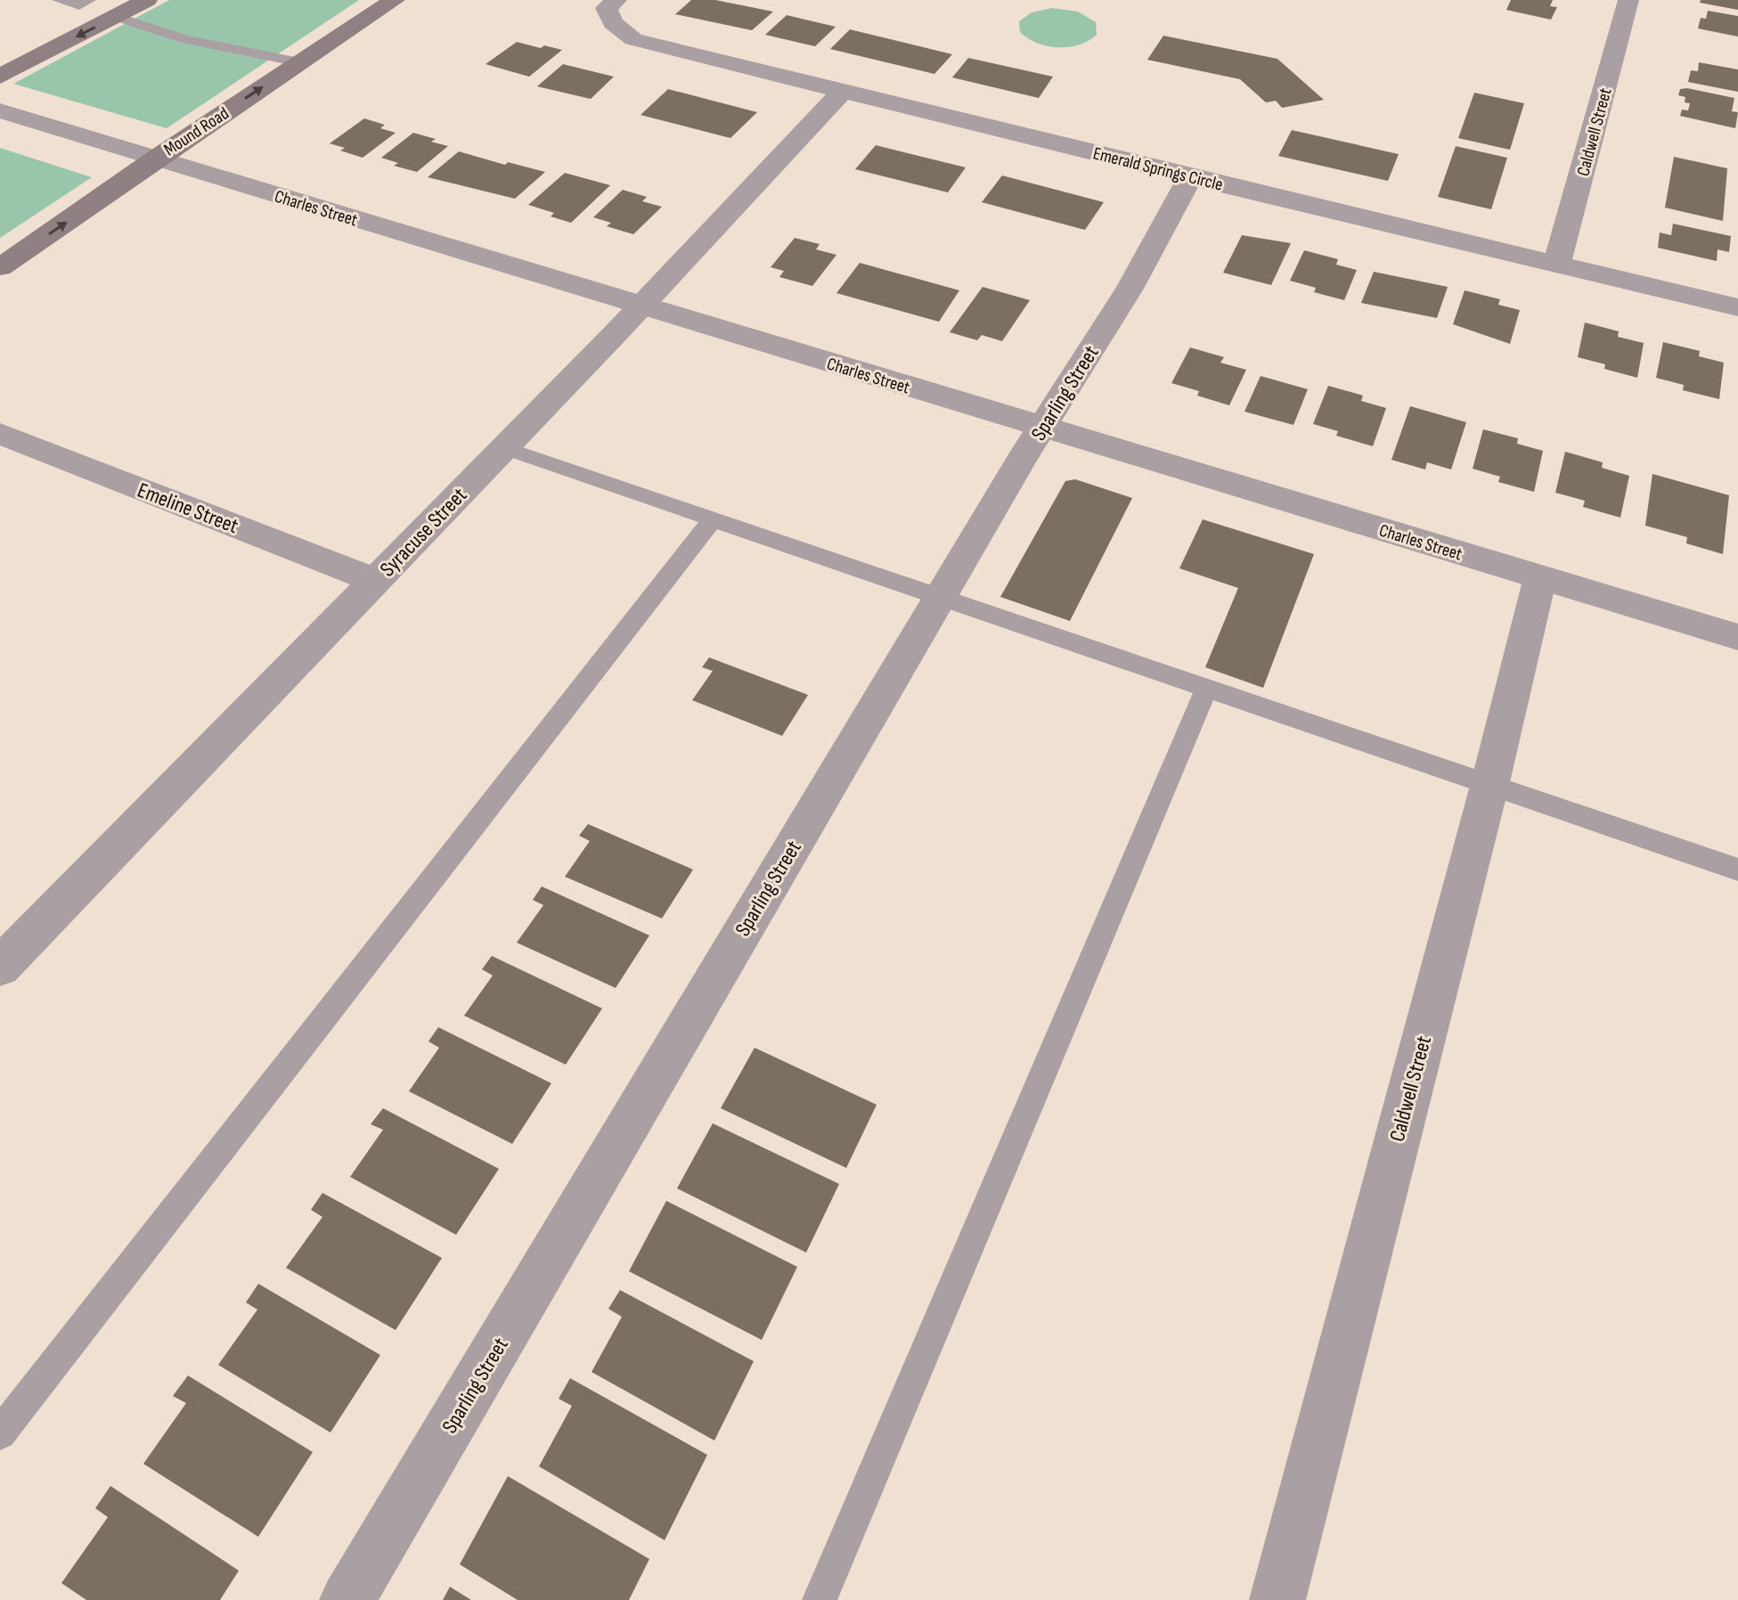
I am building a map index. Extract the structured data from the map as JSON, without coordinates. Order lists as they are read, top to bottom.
{
  "streets": {
    "main road": ["Mound Road"],
    "street": [
      "Caldwell Street",
      "Emerald Springs Circle",
      "Charles Street",
      "Sparling Street",
      "Emeline Street",
      "Syracuse Street"
    ]
  },
  "crossings": [
    ["Mound Road", "Charles Street"],
    ["Caldwell Street", "Emerald Springs Circle"],
    ["Caldwell Street", "Charles Street"],
    ["Emerald Springs Circle", "Sparling Street"],
    ["Emerald Springs Circle", "Syracuse Street"],
    ["Charles Street", "Sparling Street"],
    ["Charles Street", "Syracuse Street"],
    ["Emeline Street", "Syracuse Street"]
  ]
}
